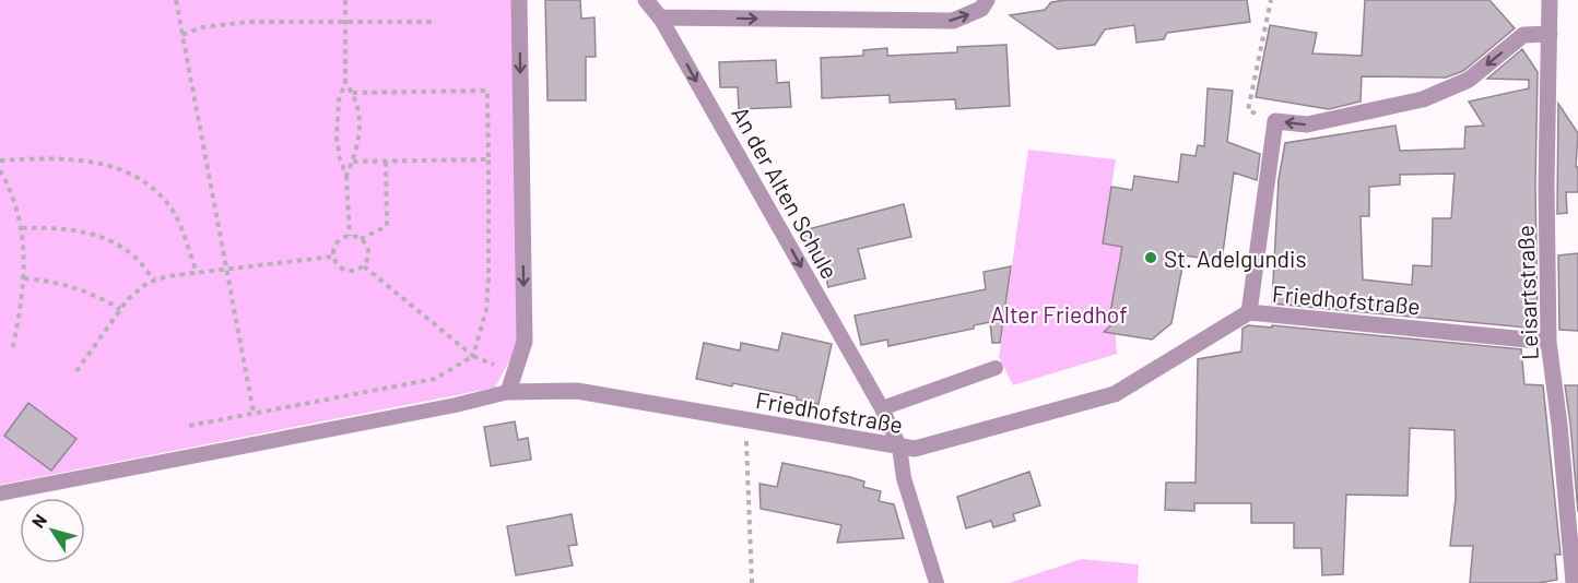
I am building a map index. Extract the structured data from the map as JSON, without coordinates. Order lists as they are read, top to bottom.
{
  "streets": {
    "street": ["An der Alten Schule", "Leisartstraße", "Friedhofstraße"]
  },
  "crossings": [
    ["An der Alten Schule", "Friedhofstraße"],
    ["Leisartstraße", "Friedhofstraße"]
  ],
  "one_way": ["An der Alten Schule"],
  "parks": ["Alter Friedhof"],
  "places": ["St. Adelgundis"],
  "north": "top left"
}
